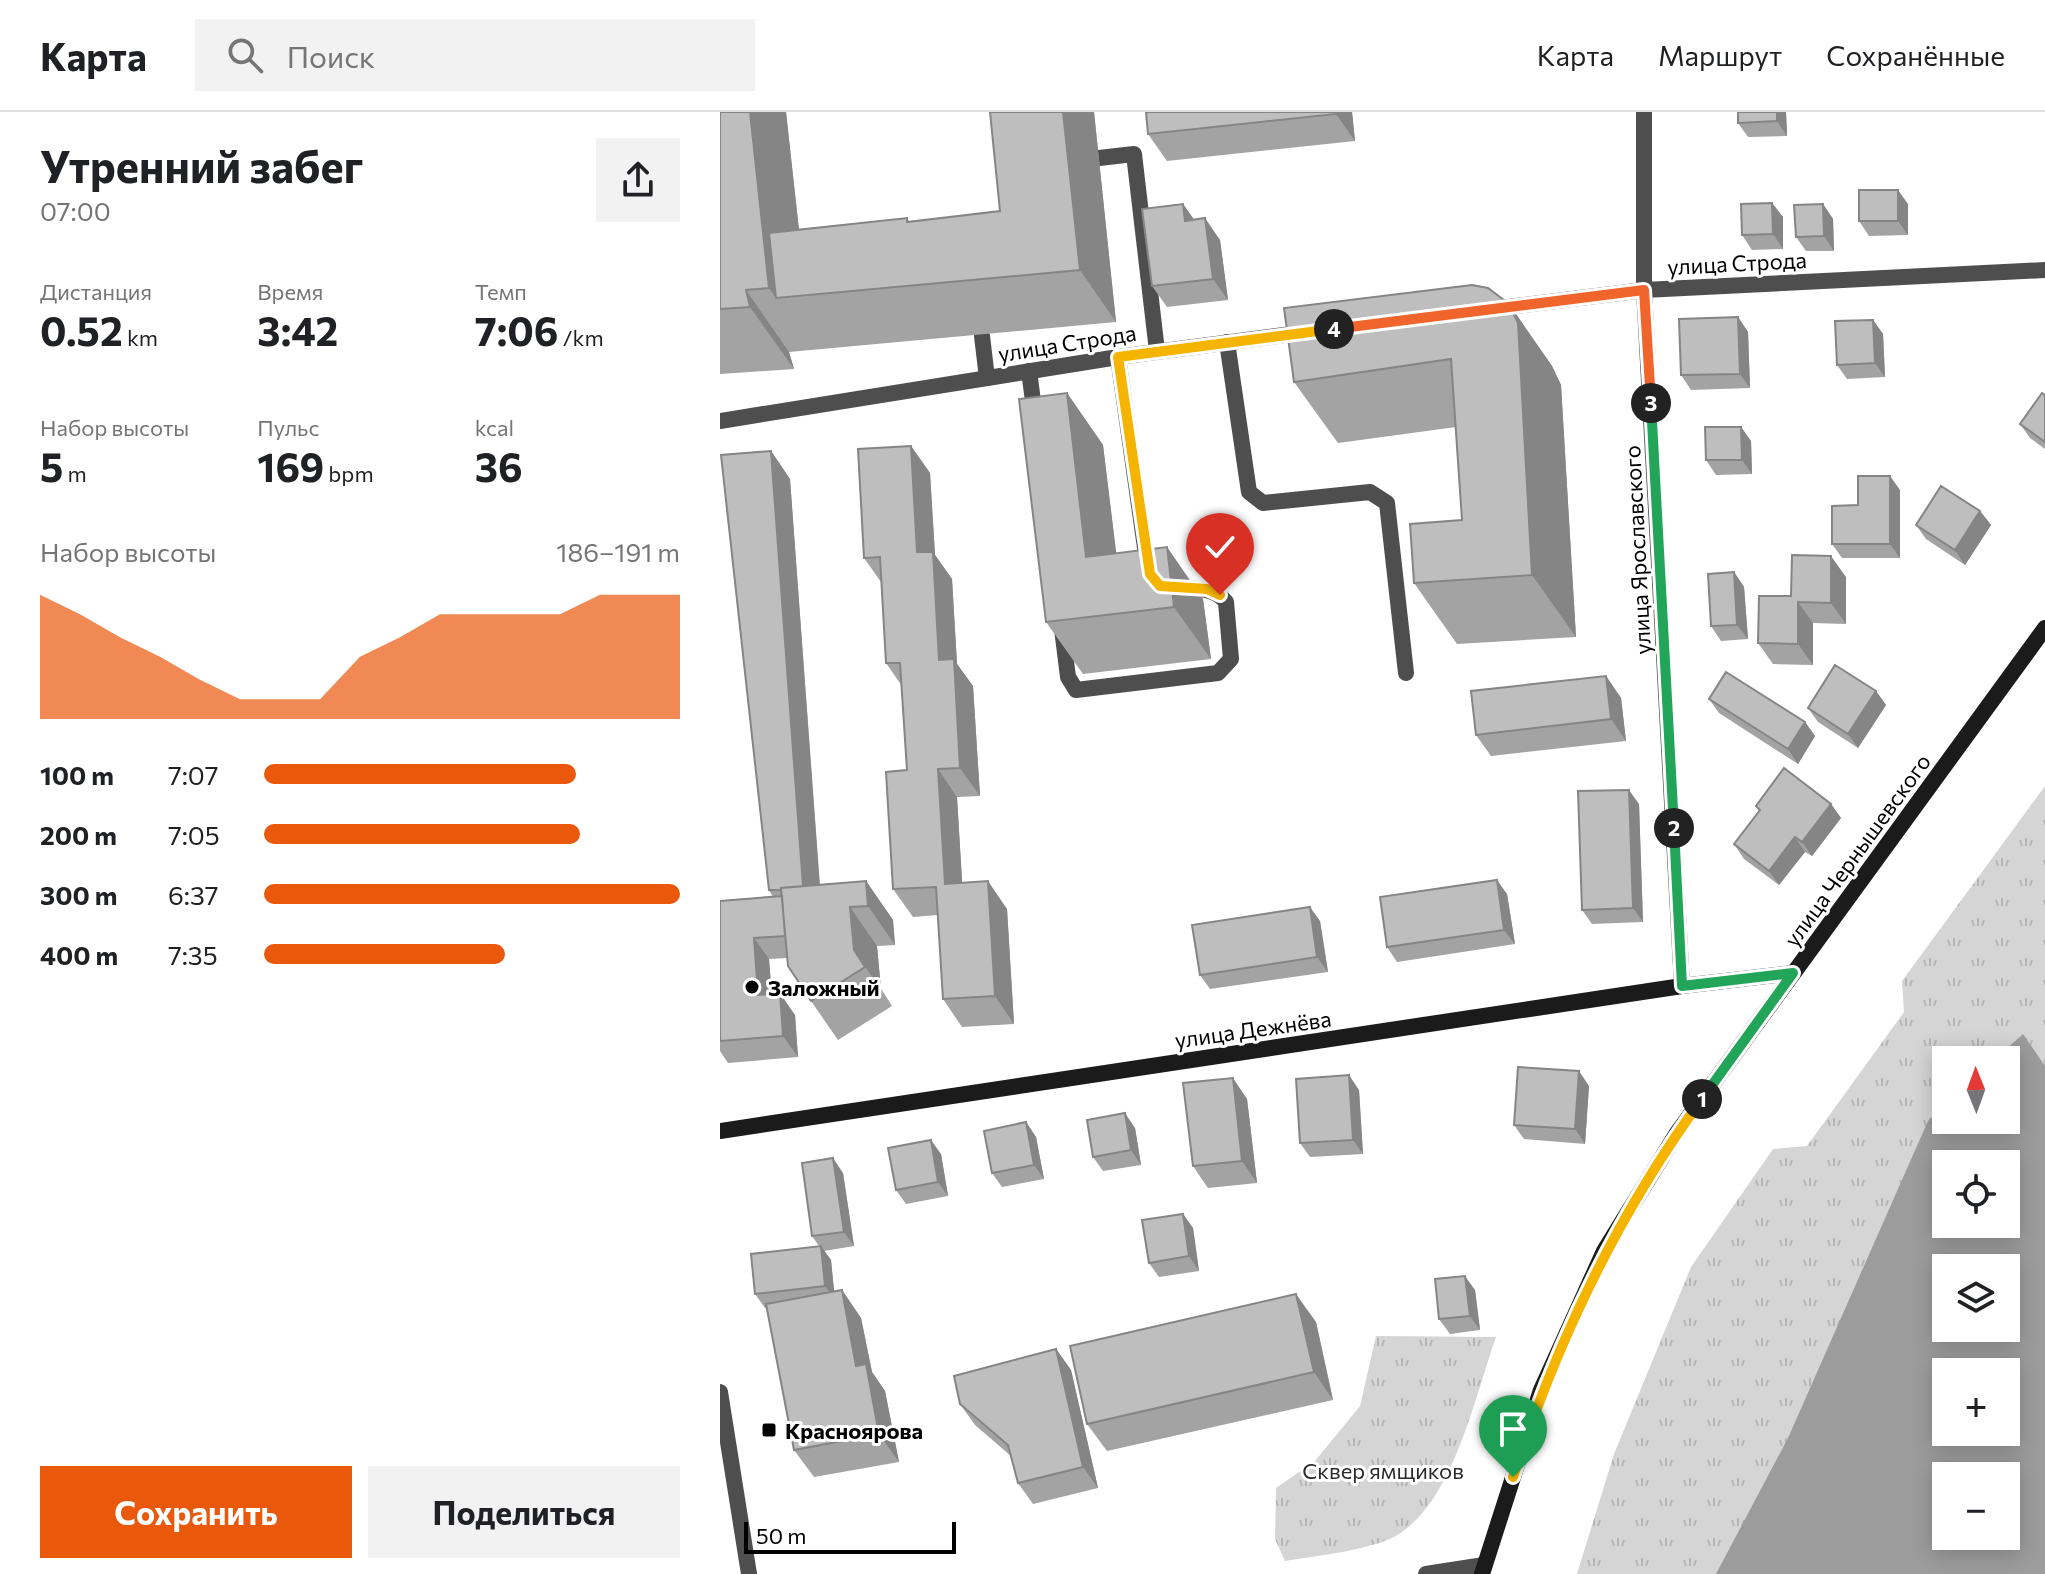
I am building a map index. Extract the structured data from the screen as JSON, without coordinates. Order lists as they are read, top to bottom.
{
  "streets": {
    "main road": ["улица Чернышевского", "улица Дежнёва"],
    "street": ["улица Строда", "улица Ярославского"]
  },
  "crossings": [
    ["улица Строда", "улица Ярославского"],
    ["улица Ярославского", "улица Дежнёва"],
    ["улица Чернышевского", "улица Дежнёва"]
  ],
  "parks": ["Сквер ямщиков"],
  "places": {
    "other": ["Заложный"],
    "transit": ["Красноярова"]
  },
  "scale_bar": "50 m",
  "north": "top",
  "page": {
    "header": "Карта",
    "search": "Поиск",
    "nav": ["Карта", "Маршрут", "Сохранённые"],
    "heading": ["Утренний забег", "07:00"],
    "stats": [
      ["Дистанция", "0.52 km"],
      ["Время", "3:42"],
      ["Темп", "7:06 /km"],
      ["Набор высоты", "5 m"],
      ["Пульс", "169 bpm"],
      ["kcal", "36"]
    ],
    "pins": [
      "4",
      "3",
      "2",
      "1"
    ],
    "chart": ["Набор высоты", "186–191 m"],
    "list": [
      {
        "name": "100 m",
        "note": "7:07"
      },
      {
        "name": "200 m",
        "note": "7:05"
      },
      {
        "name": "300 m",
        "note": "6:37"
      },
      {
        "name": "400 m",
        "note": "7:35"
      }
    ],
    "map_buttons": ["+", "−"],
    "buttons": ["Сохранить", "Поделиться"],
    "scale": "50 m"
  }
}
